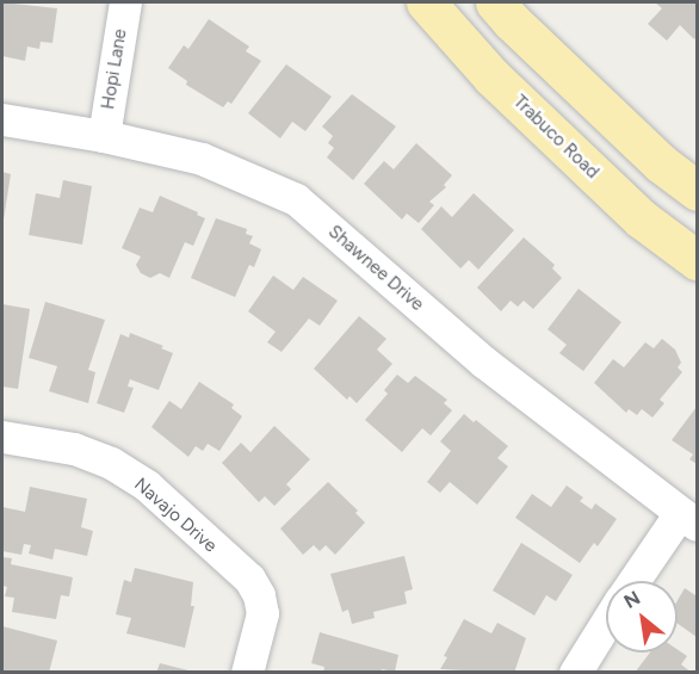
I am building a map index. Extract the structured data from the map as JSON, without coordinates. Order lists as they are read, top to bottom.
{
  "streets": {
    "main road": ["Trabuco Road"],
    "street": ["Hopi Lane", "Shawnee Drive", "Navajo Drive"]
  },
  "crossings": [
    ["Hopi Lane", "Shawnee Drive"]
  ],
  "north": "top left"
}
